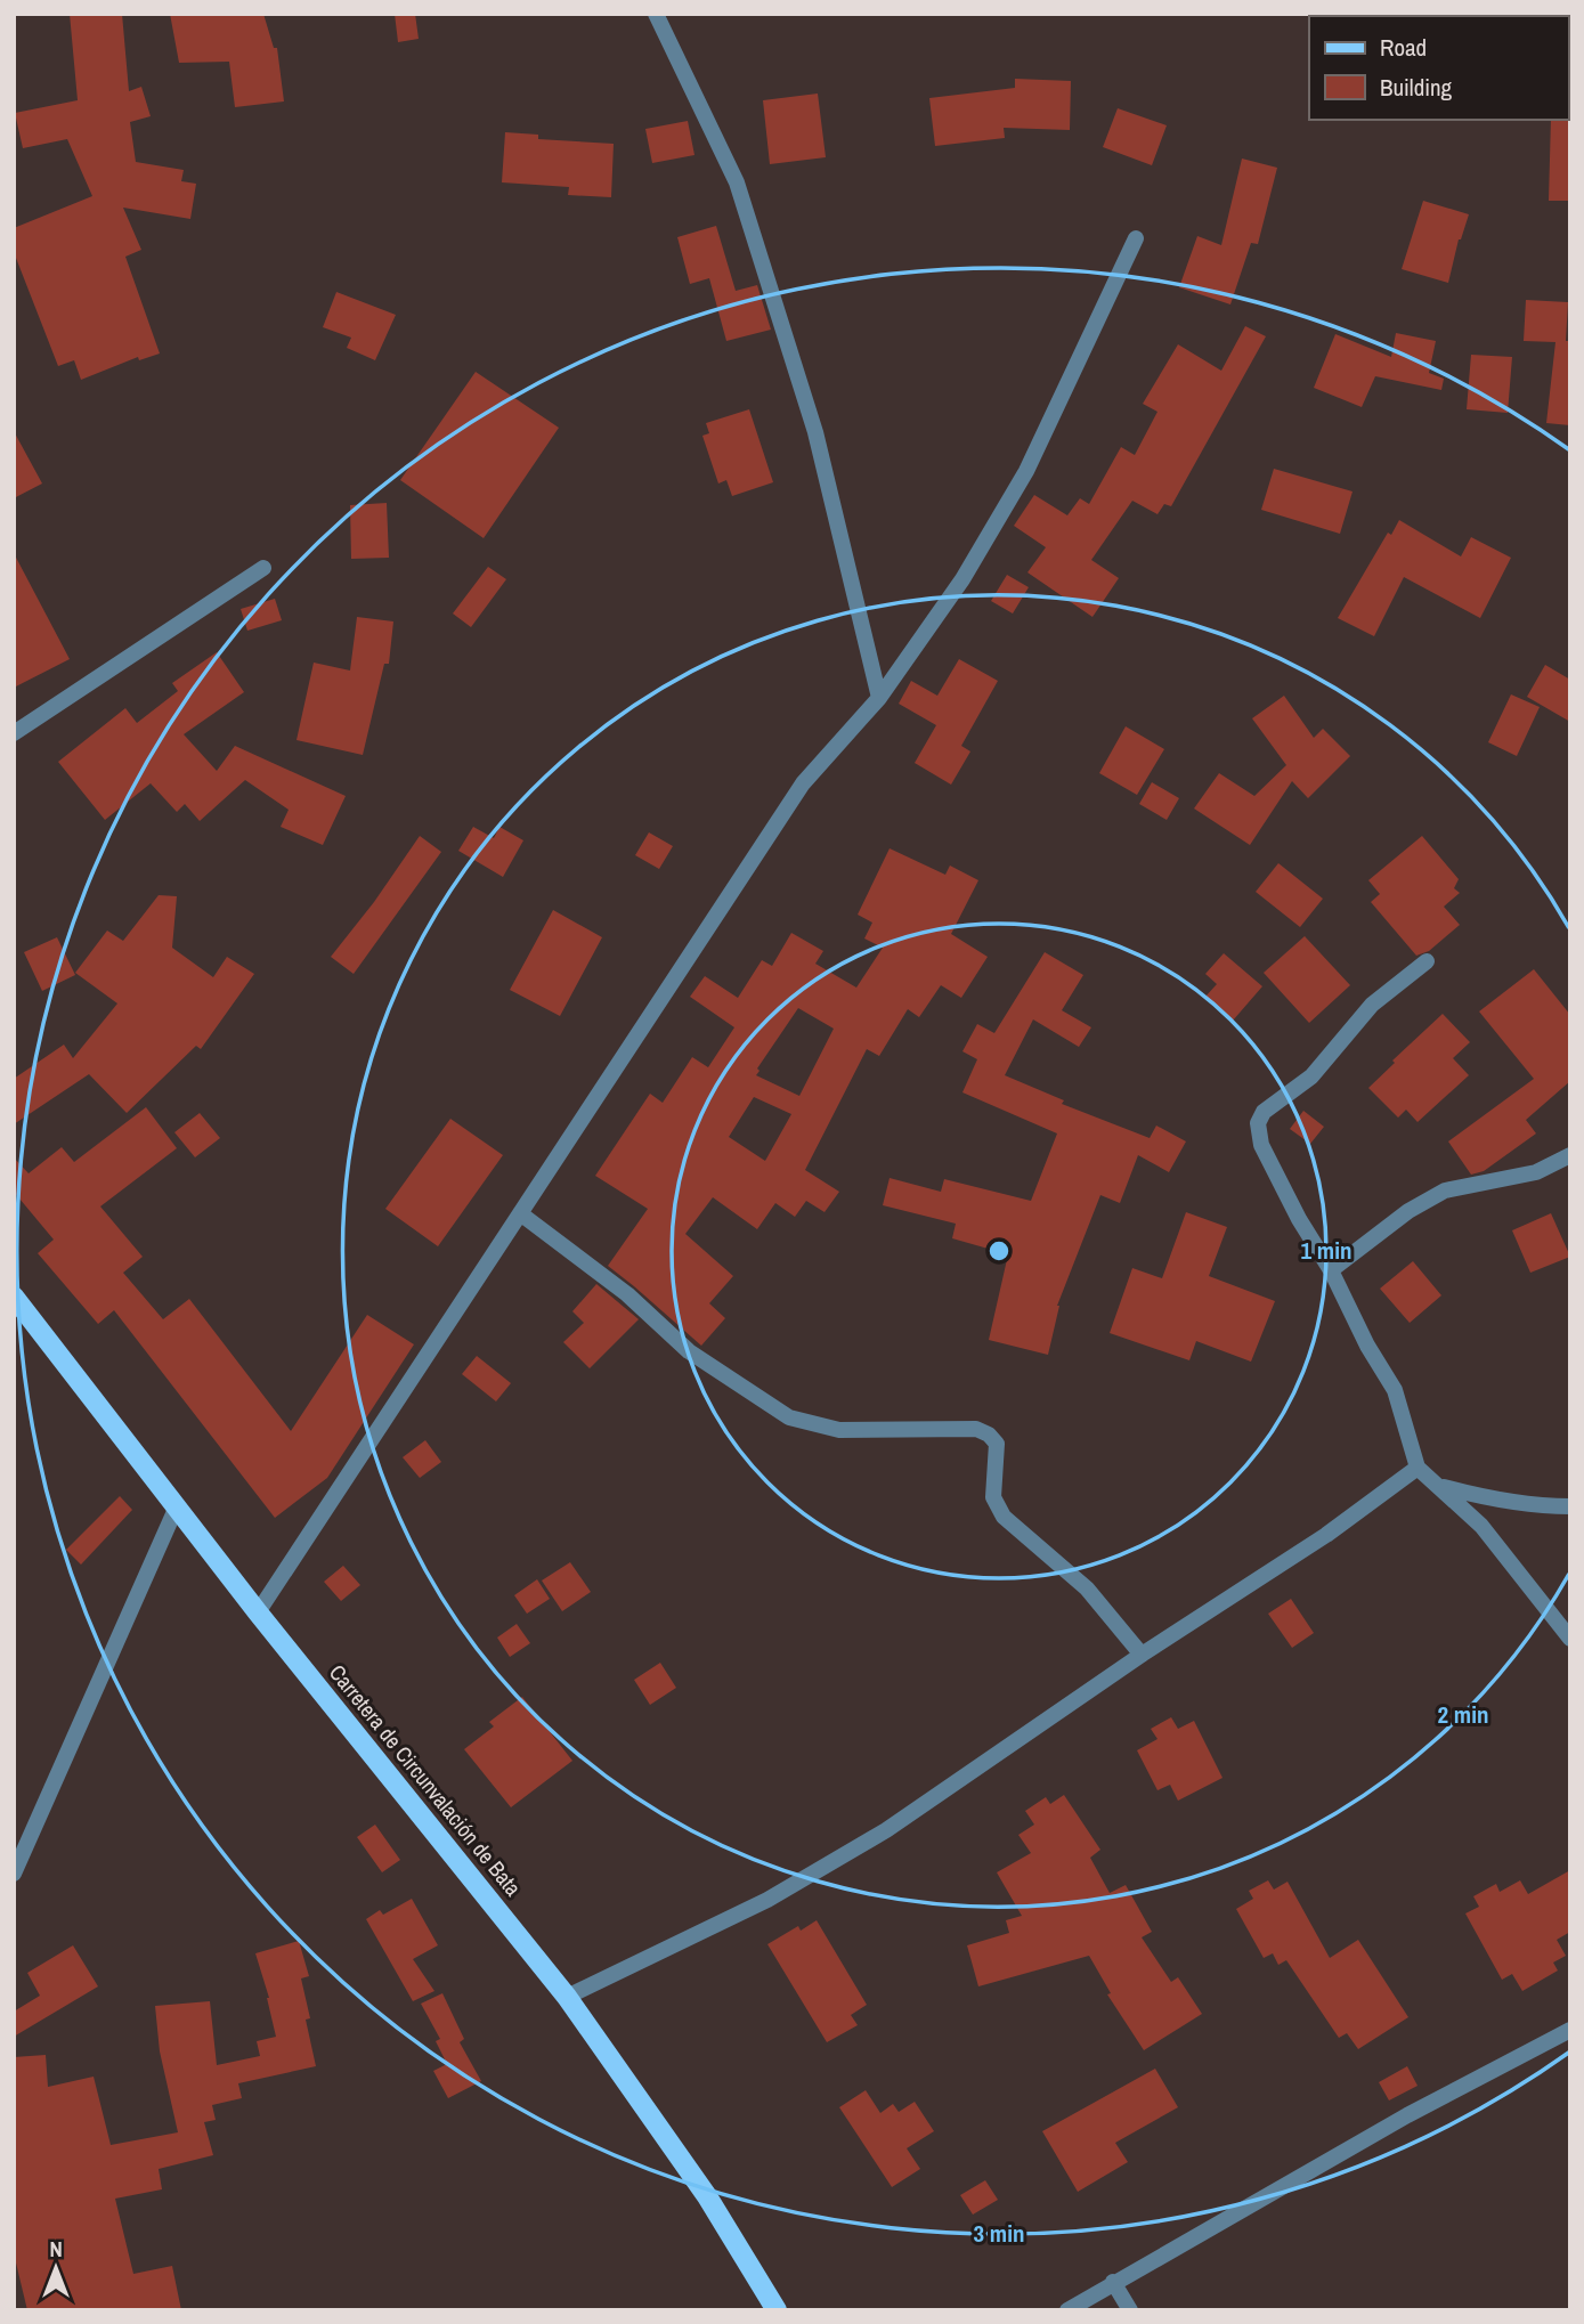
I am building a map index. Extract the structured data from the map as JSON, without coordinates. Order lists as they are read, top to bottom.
{
  "streets": {
    "main road": ["Carretera de Circunvalación de Bata"]
  },
  "legend": ["Road", "Building"],
  "north": "top",
  "rings": ["1 min", "2 min", "3 min"]
}
